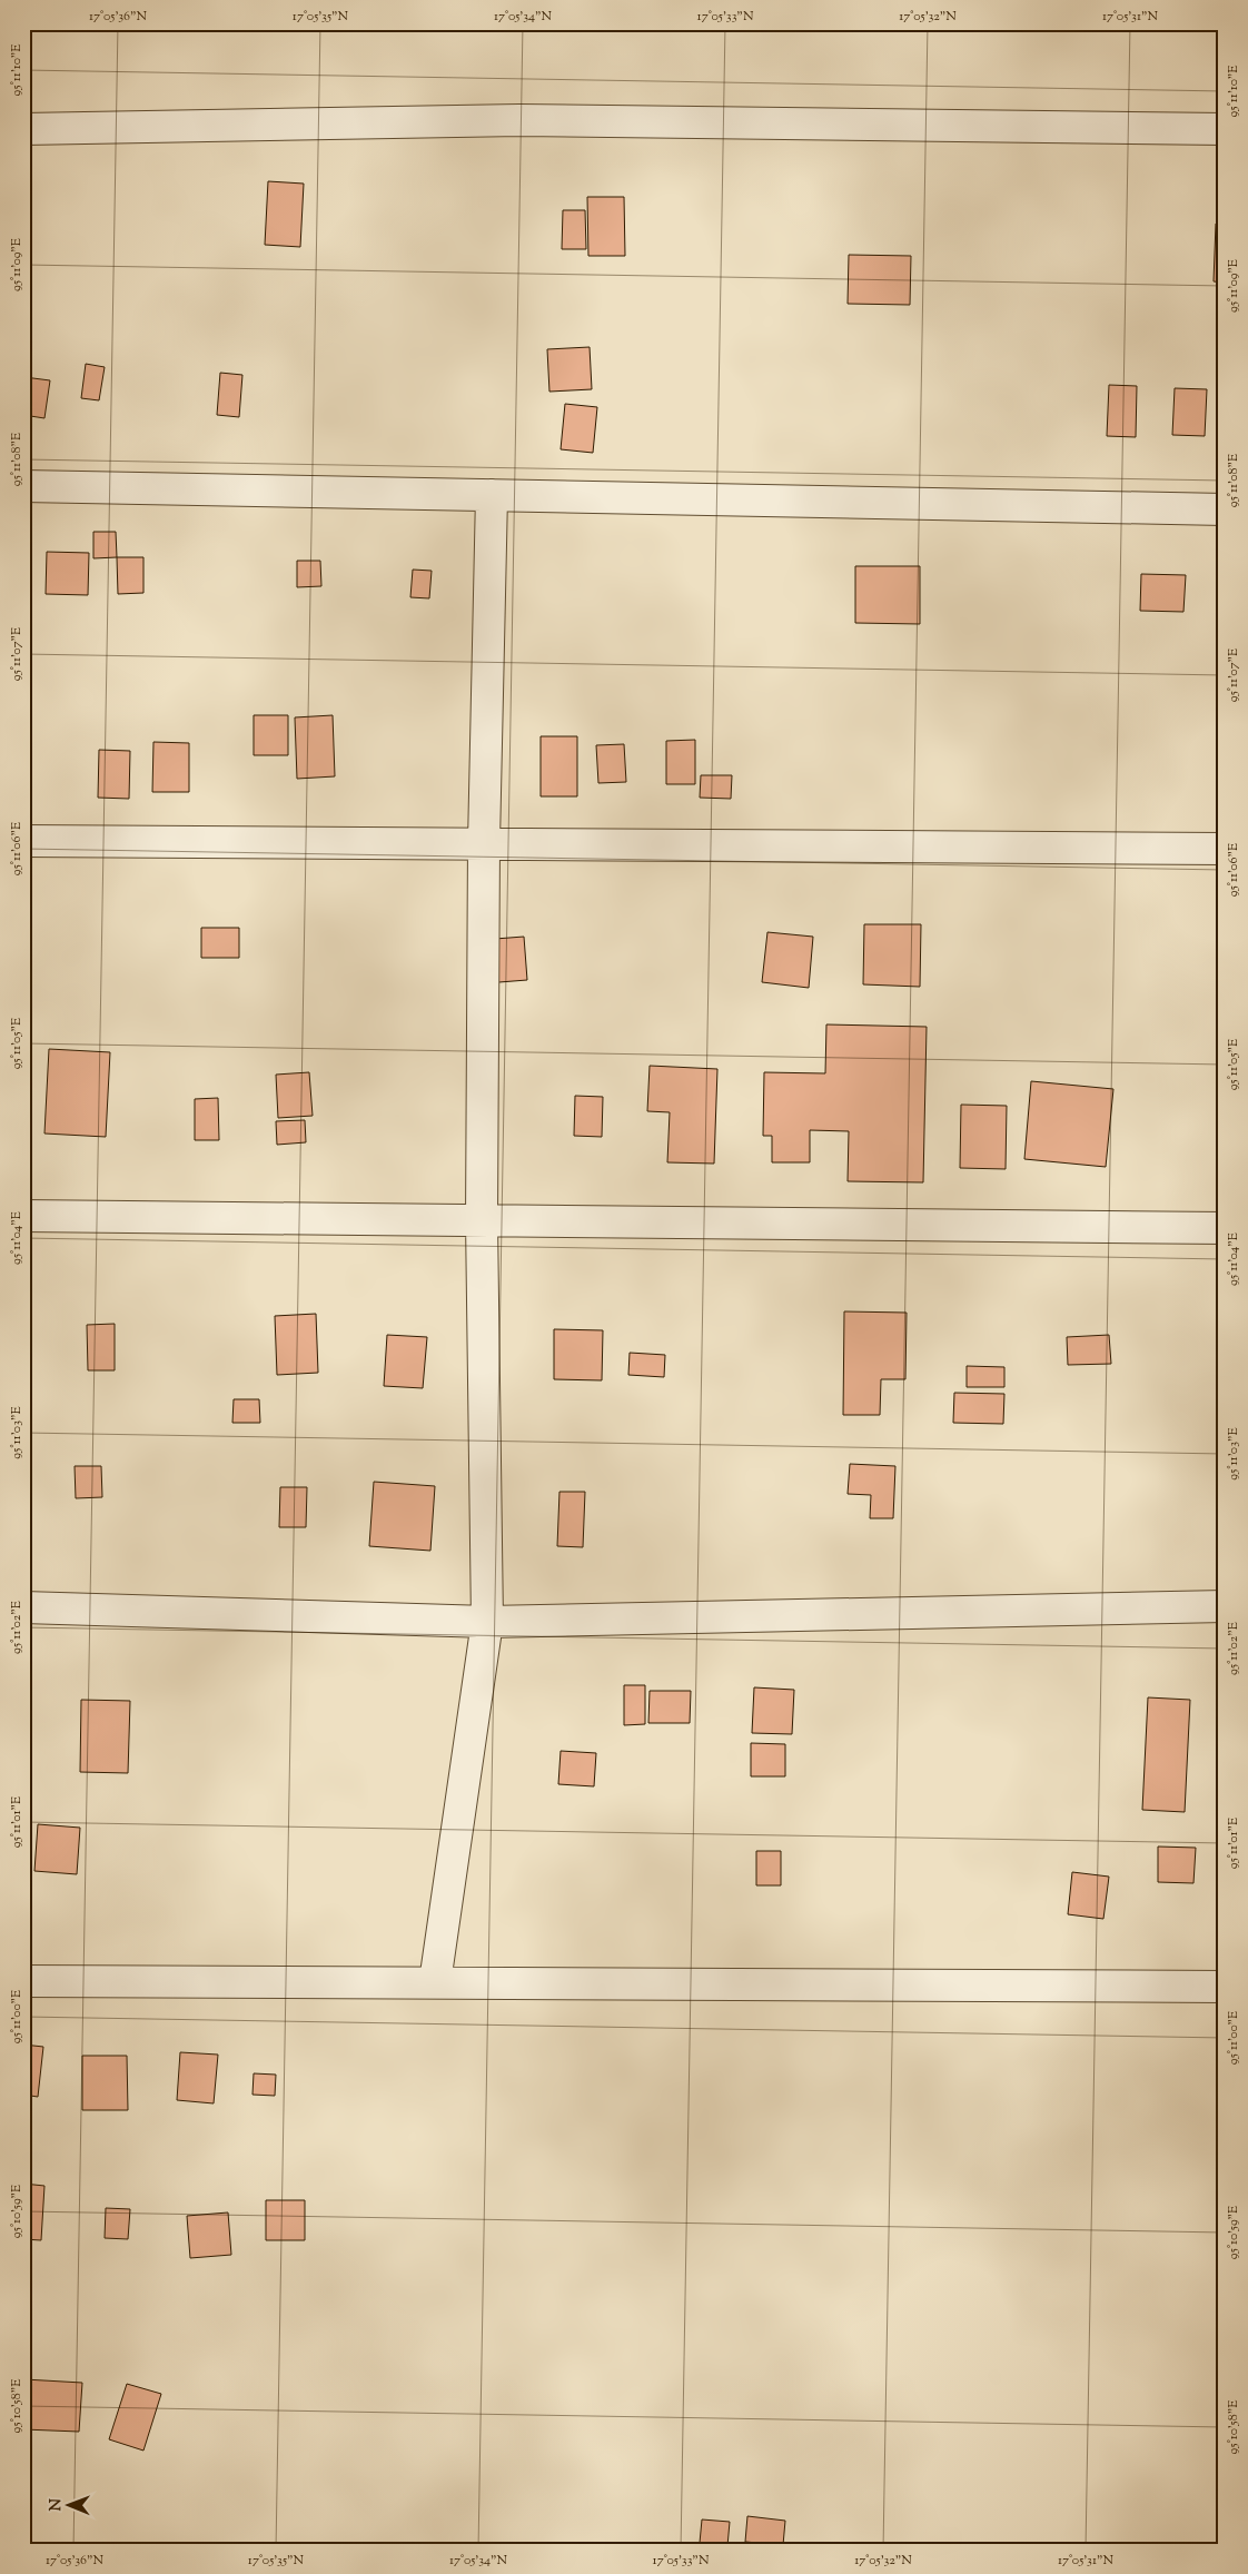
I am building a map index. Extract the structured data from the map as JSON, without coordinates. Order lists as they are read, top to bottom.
{
  "north": "left",
  "coordinates": [
    "17°05'36\"N",
    "17°05'35\"N",
    "17°05'34\"N",
    "17°05'33\"N",
    "17°05'32\"N",
    "17°05'31\"N",
    "95°11'10\"E",
    "95°11'09\"E",
    "95°11'08\"E",
    "95°11'07\"E",
    "95°11'06\"E",
    "95°11'05\"E",
    "95°11'04\"E",
    "95°11'03\"E",
    "95°11'02\"E",
    "95°11'01\"E",
    "95°11'00\"E",
    "95°10'59\"E",
    "95°10'58\"E"
  ]
}
